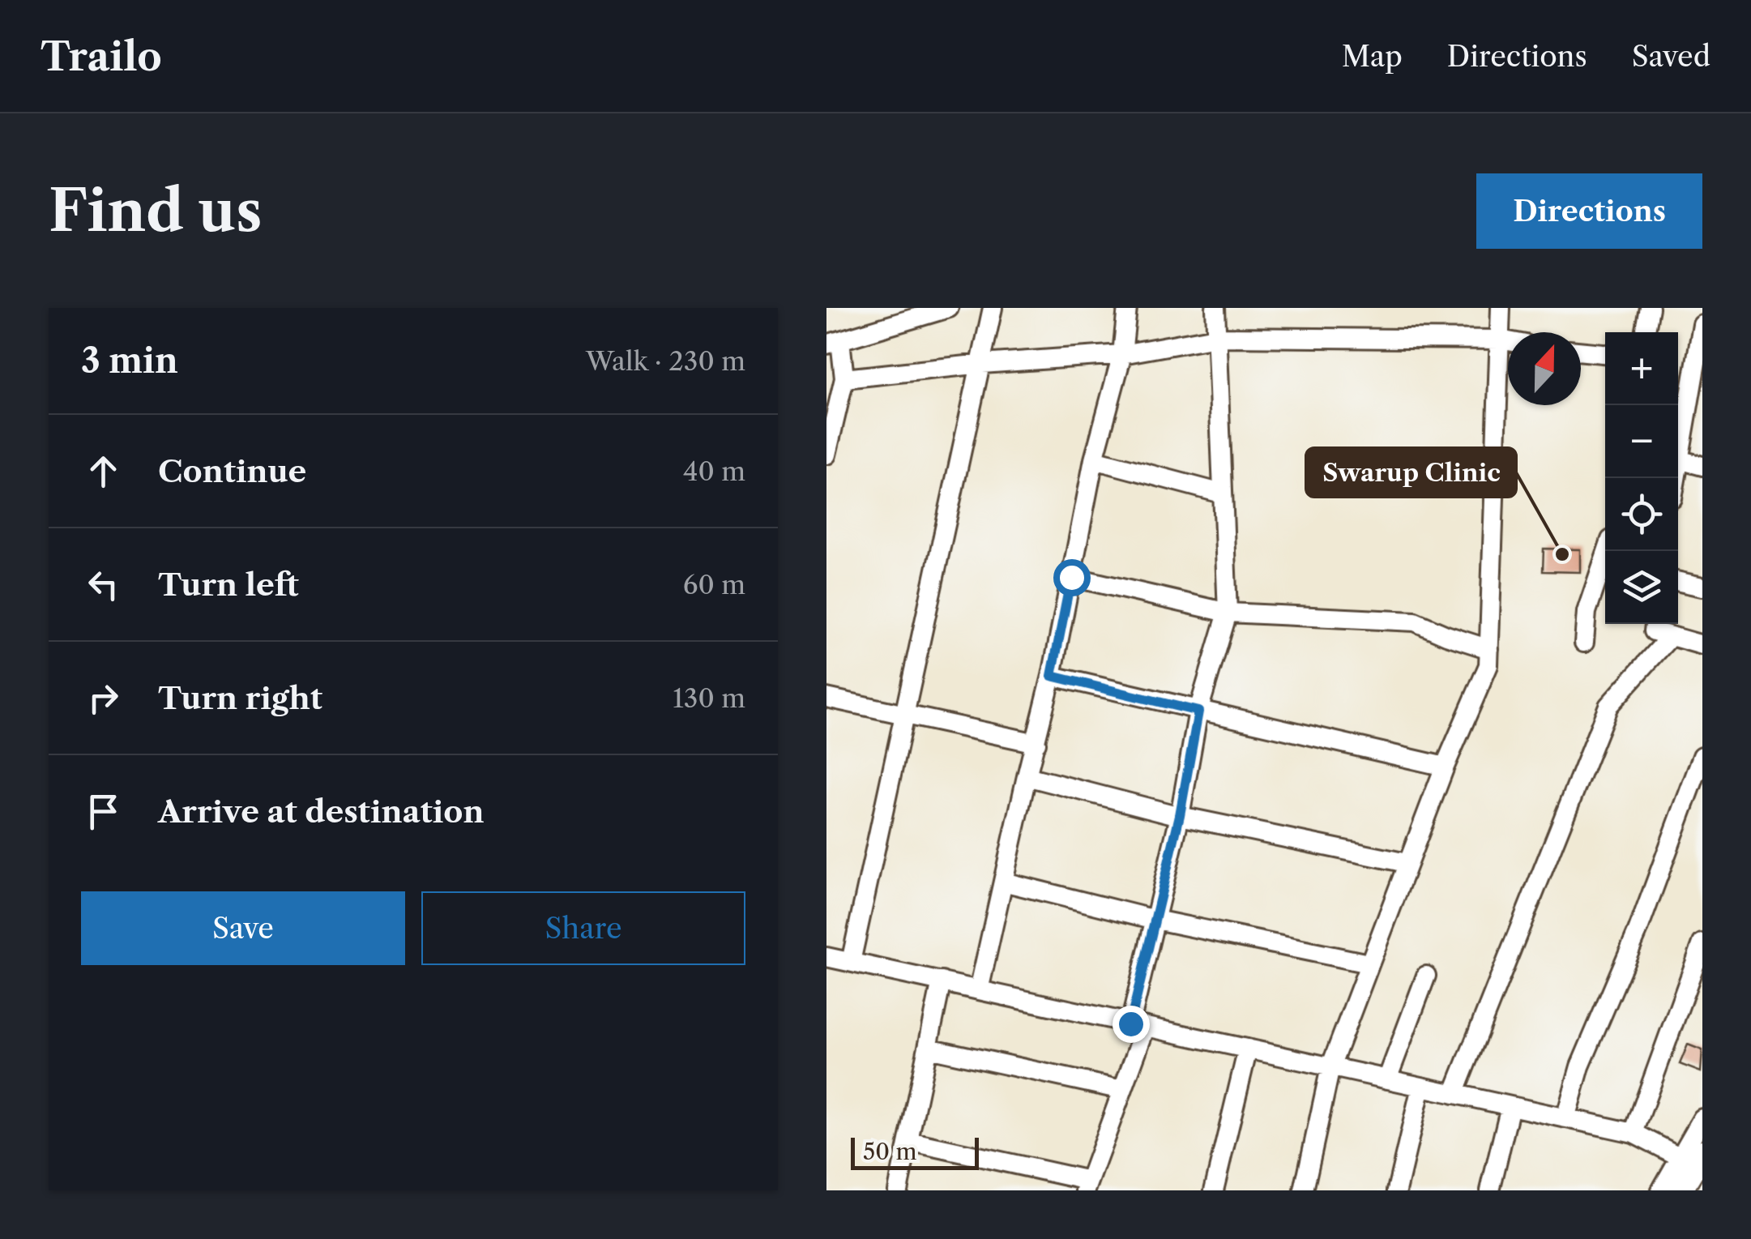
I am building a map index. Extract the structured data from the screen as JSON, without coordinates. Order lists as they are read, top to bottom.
{
  "places": ["Swarup Clinic"],
  "scale_bar": "50 m",
  "north": "top",
  "page": {
    "header": "Trailo",
    "nav": ["Map", "Directions", "Saved"],
    "buttons": [
      "Directions",
      ["Save", "Share"]
    ],
    "title": "Find us",
    "heading": ["3 min", "Walk · 230 m"],
    "map_buttons": ["+", "−"],
    "list": [
      ["Continue", "40 m"],
      ["Turn left", "60 m"],
      ["Turn right", "130 m"],
      "Arrive at destination"
    ],
    "scale": "50 m"
  }
}
